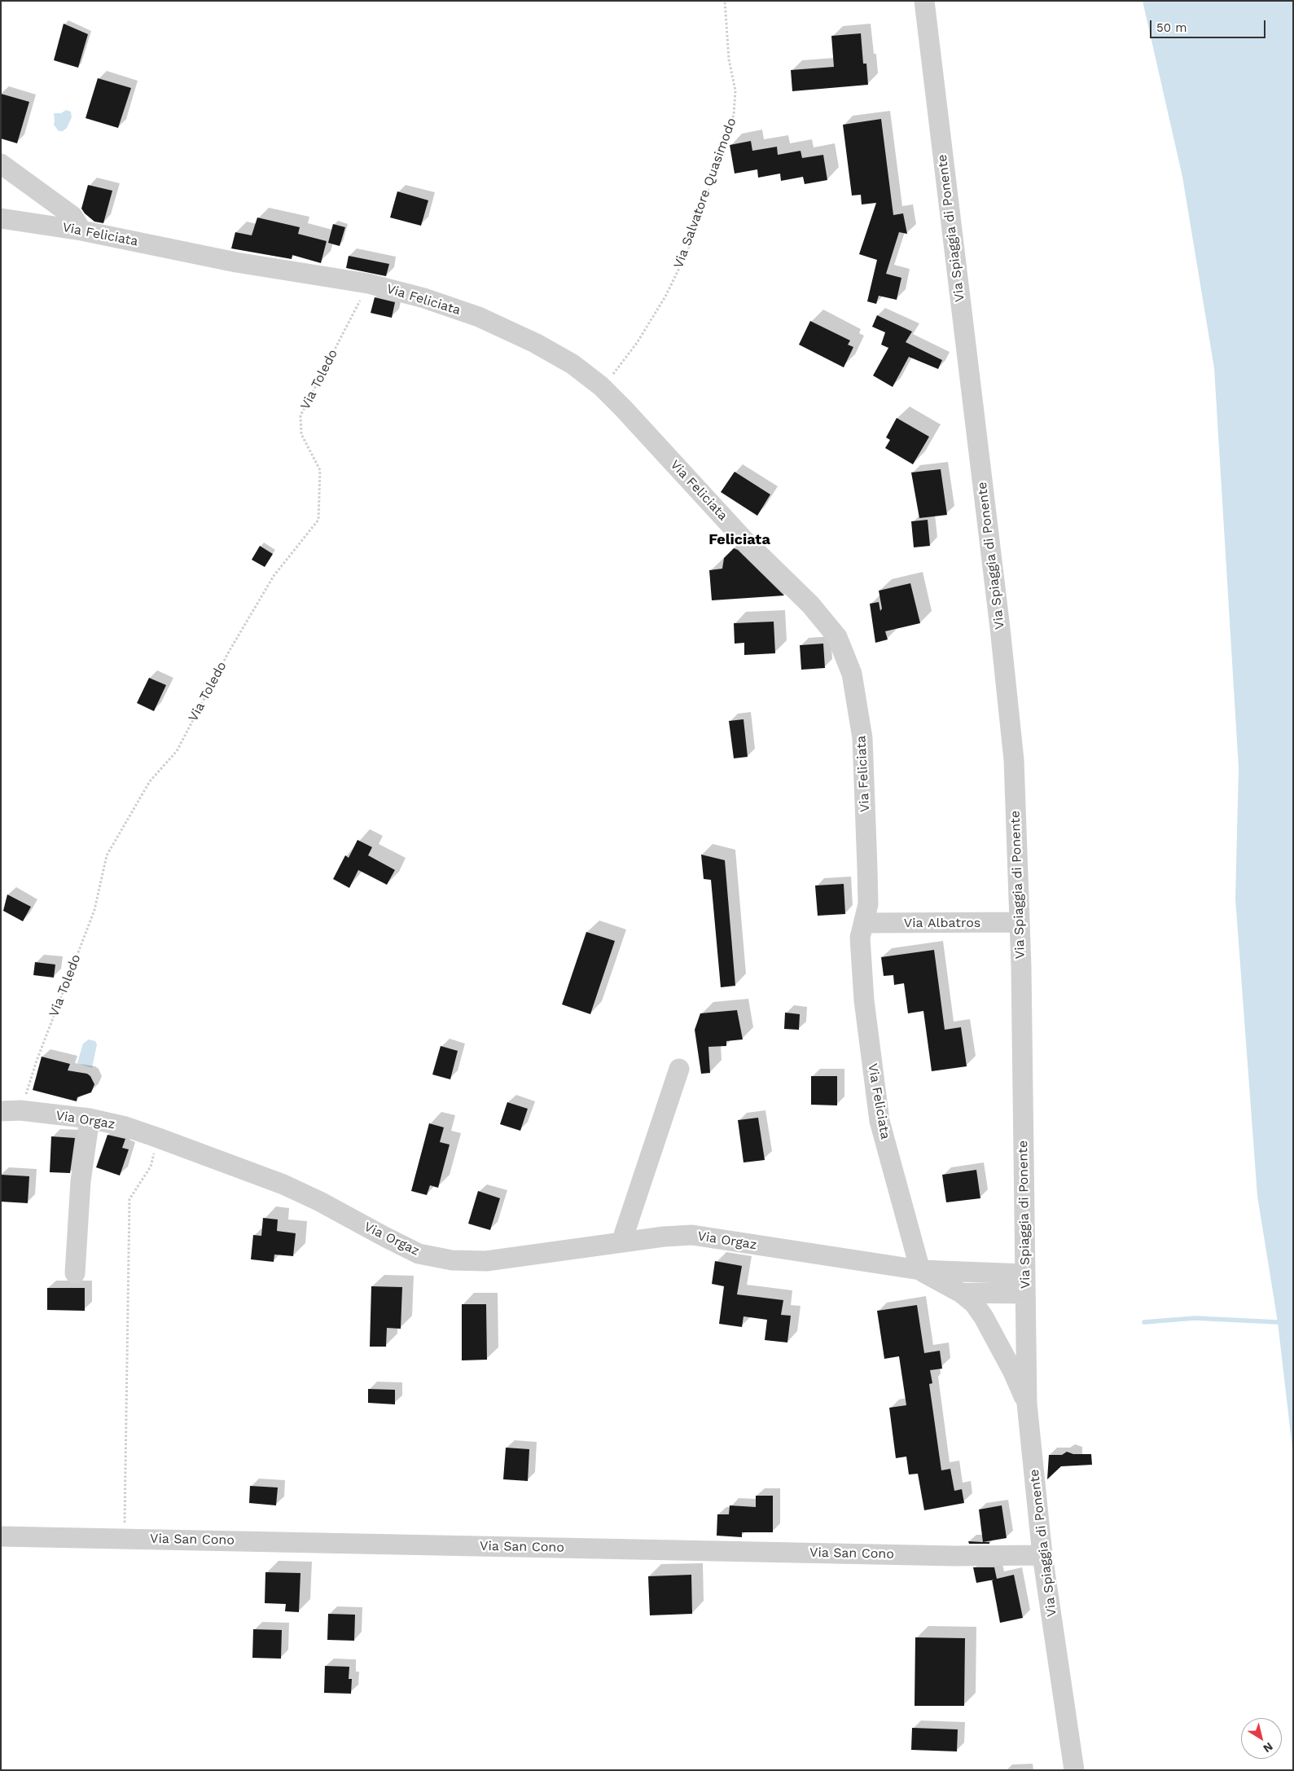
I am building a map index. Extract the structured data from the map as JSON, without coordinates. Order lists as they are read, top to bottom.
{
  "streets": {
    "street": [
      "Via Spiaggia di Ponente",
      "Via Feliciata",
      "Via Albatros",
      "Via Orgaz",
      "Via San Cono"
    ],
    "path": ["Via Salvatore Quasimodo", "Via Toledo"]
  },
  "crossings": [
    ["Via Salvatore Quasimodo", "Via Feliciata"],
    ["Via Spiaggia di Ponente", "Via Albatros"],
    ["Via Spiaggia di Ponente", "Via San Cono"],
    ["Via Feliciata", "Via Toledo"],
    ["Via Feliciata", "Via Albatros"],
    ["Via Feliciata", "Via Orgaz"],
    ["Via Toledo", "Via Orgaz"]
  ],
  "districts": ["Feliciata"],
  "scale_bar": "50 m",
  "north": "bottom right"
}
